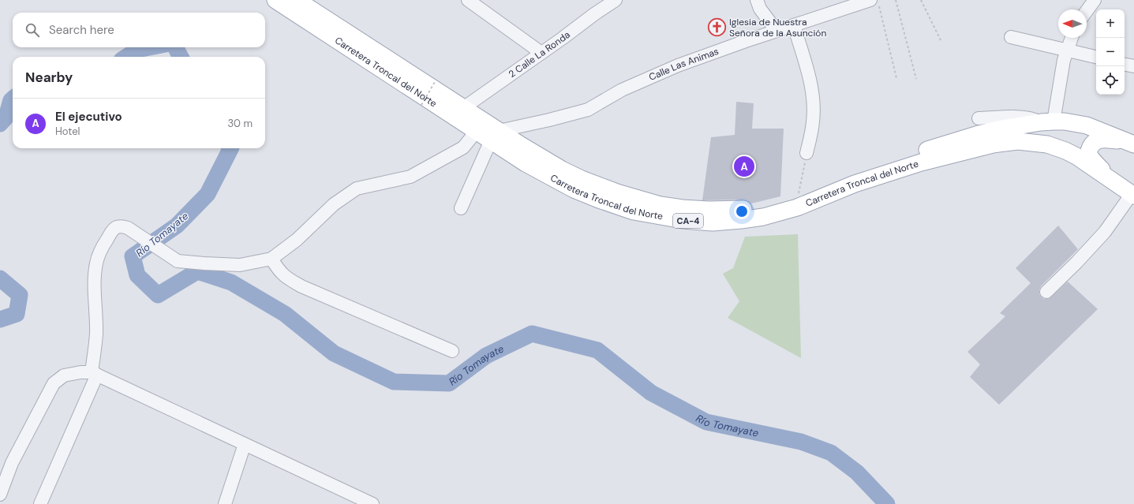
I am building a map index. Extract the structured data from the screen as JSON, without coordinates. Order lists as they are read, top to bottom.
{
  "streets": {
    "main road": ["Carretera Troncal del Norte", "CA-4"],
    "street": ["2 Calle La Ronda", "Calle Las Animas"]
  },
  "crossings": [
    ["2 Calle La Ronda", "Carretera Troncal del Norte"],
    ["Calle Las Animas", "Carretera Troncal del Norte"]
  ],
  "water": ["Río Tomayate"],
  "places": {
    "church": ["Iglesia de Nuestra Señora de la Asunción"]
  },
  "north": "left",
  "page": {
    "map_buttons": ["+", "−"],
    "search": "Search here",
    "heading": "Nearby",
    "list": [
      {
        "mark": "A",
        "name": "El ejecutivo",
        "note": "Hotel",
        "value": "30 m"
      }
    ],
    "pins": "A"
  }
}
